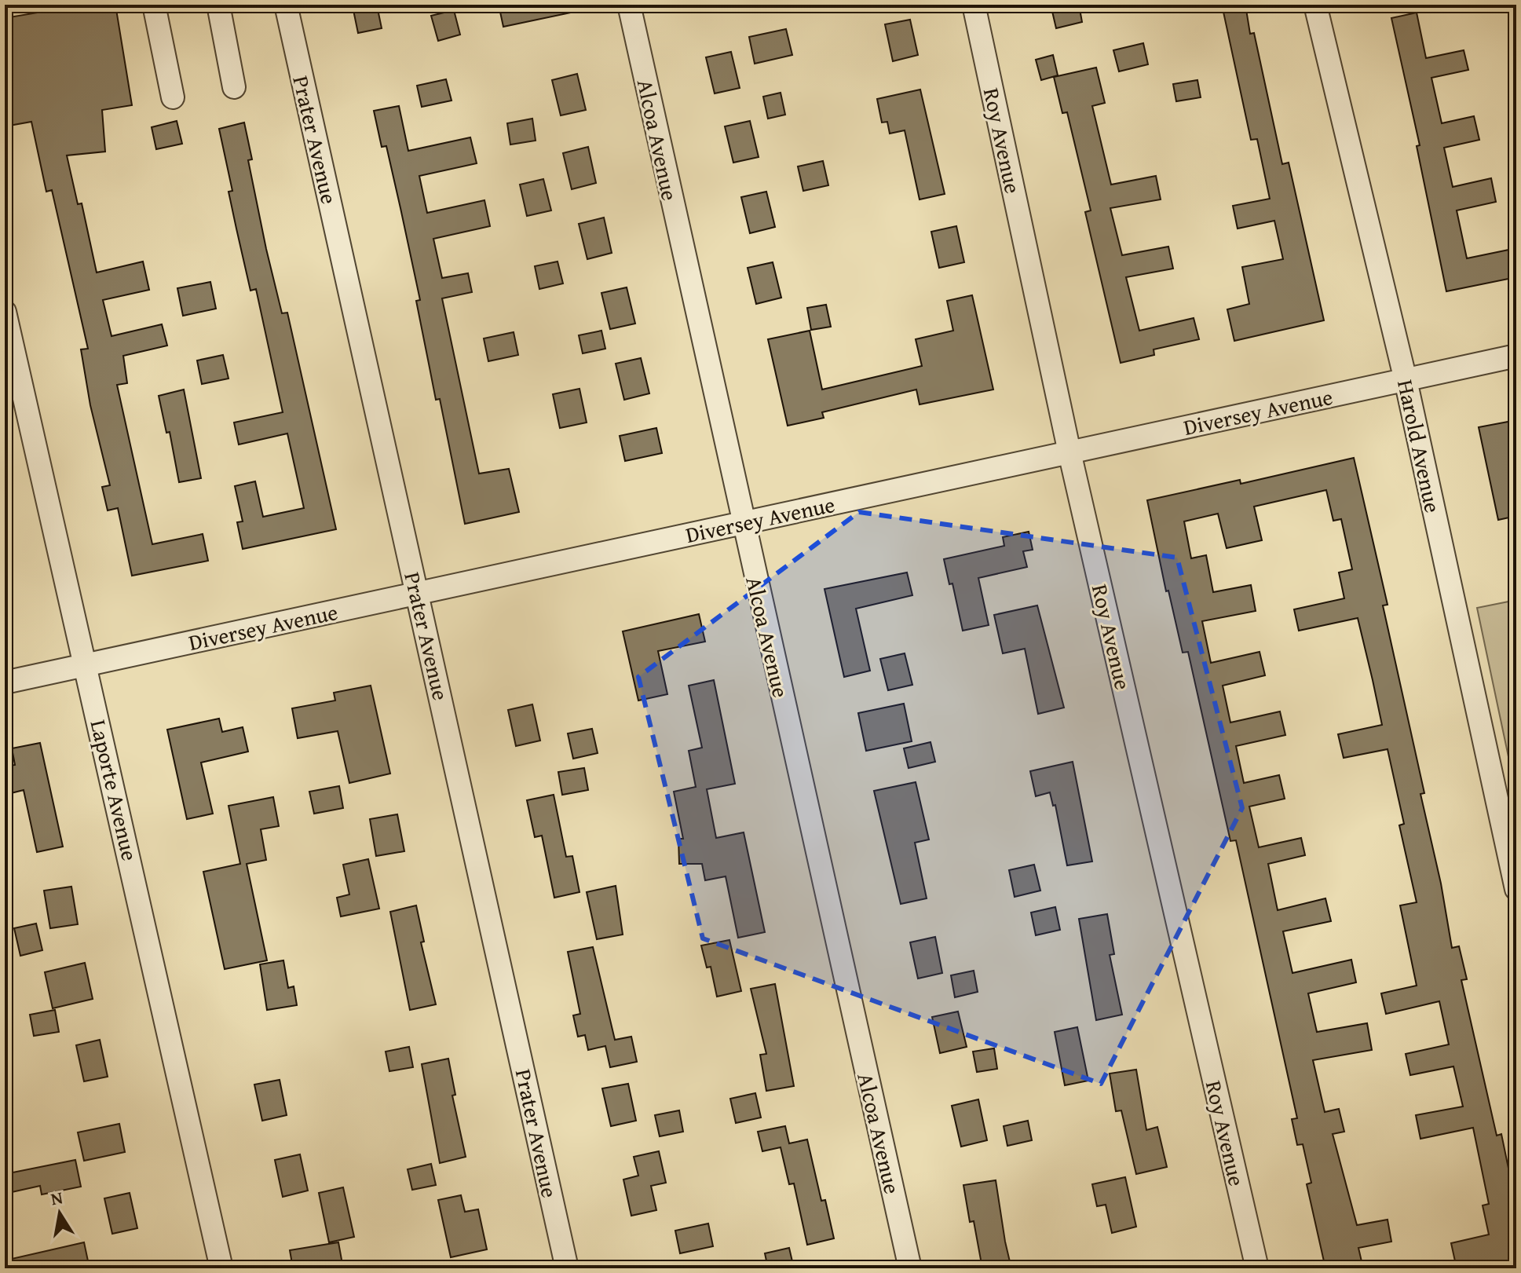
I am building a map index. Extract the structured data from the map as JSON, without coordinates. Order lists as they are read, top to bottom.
{
  "streets": {
    "street": [
      "Prater Avenue",
      "Alcoa Avenue",
      "Roy Avenue",
      "Diversey Avenue",
      "Harold Avenue",
      "Laporte Avenue"
    ]
  },
  "crossings": [
    ["Prater Avenue", "Diversey Avenue"],
    ["Alcoa Avenue", "Diversey Avenue"],
    ["Roy Avenue", "Diversey Avenue"],
    ["Diversey Avenue", "Harold Avenue"],
    ["Diversey Avenue", "Laporte Avenue"]
  ],
  "north": "top"
}
